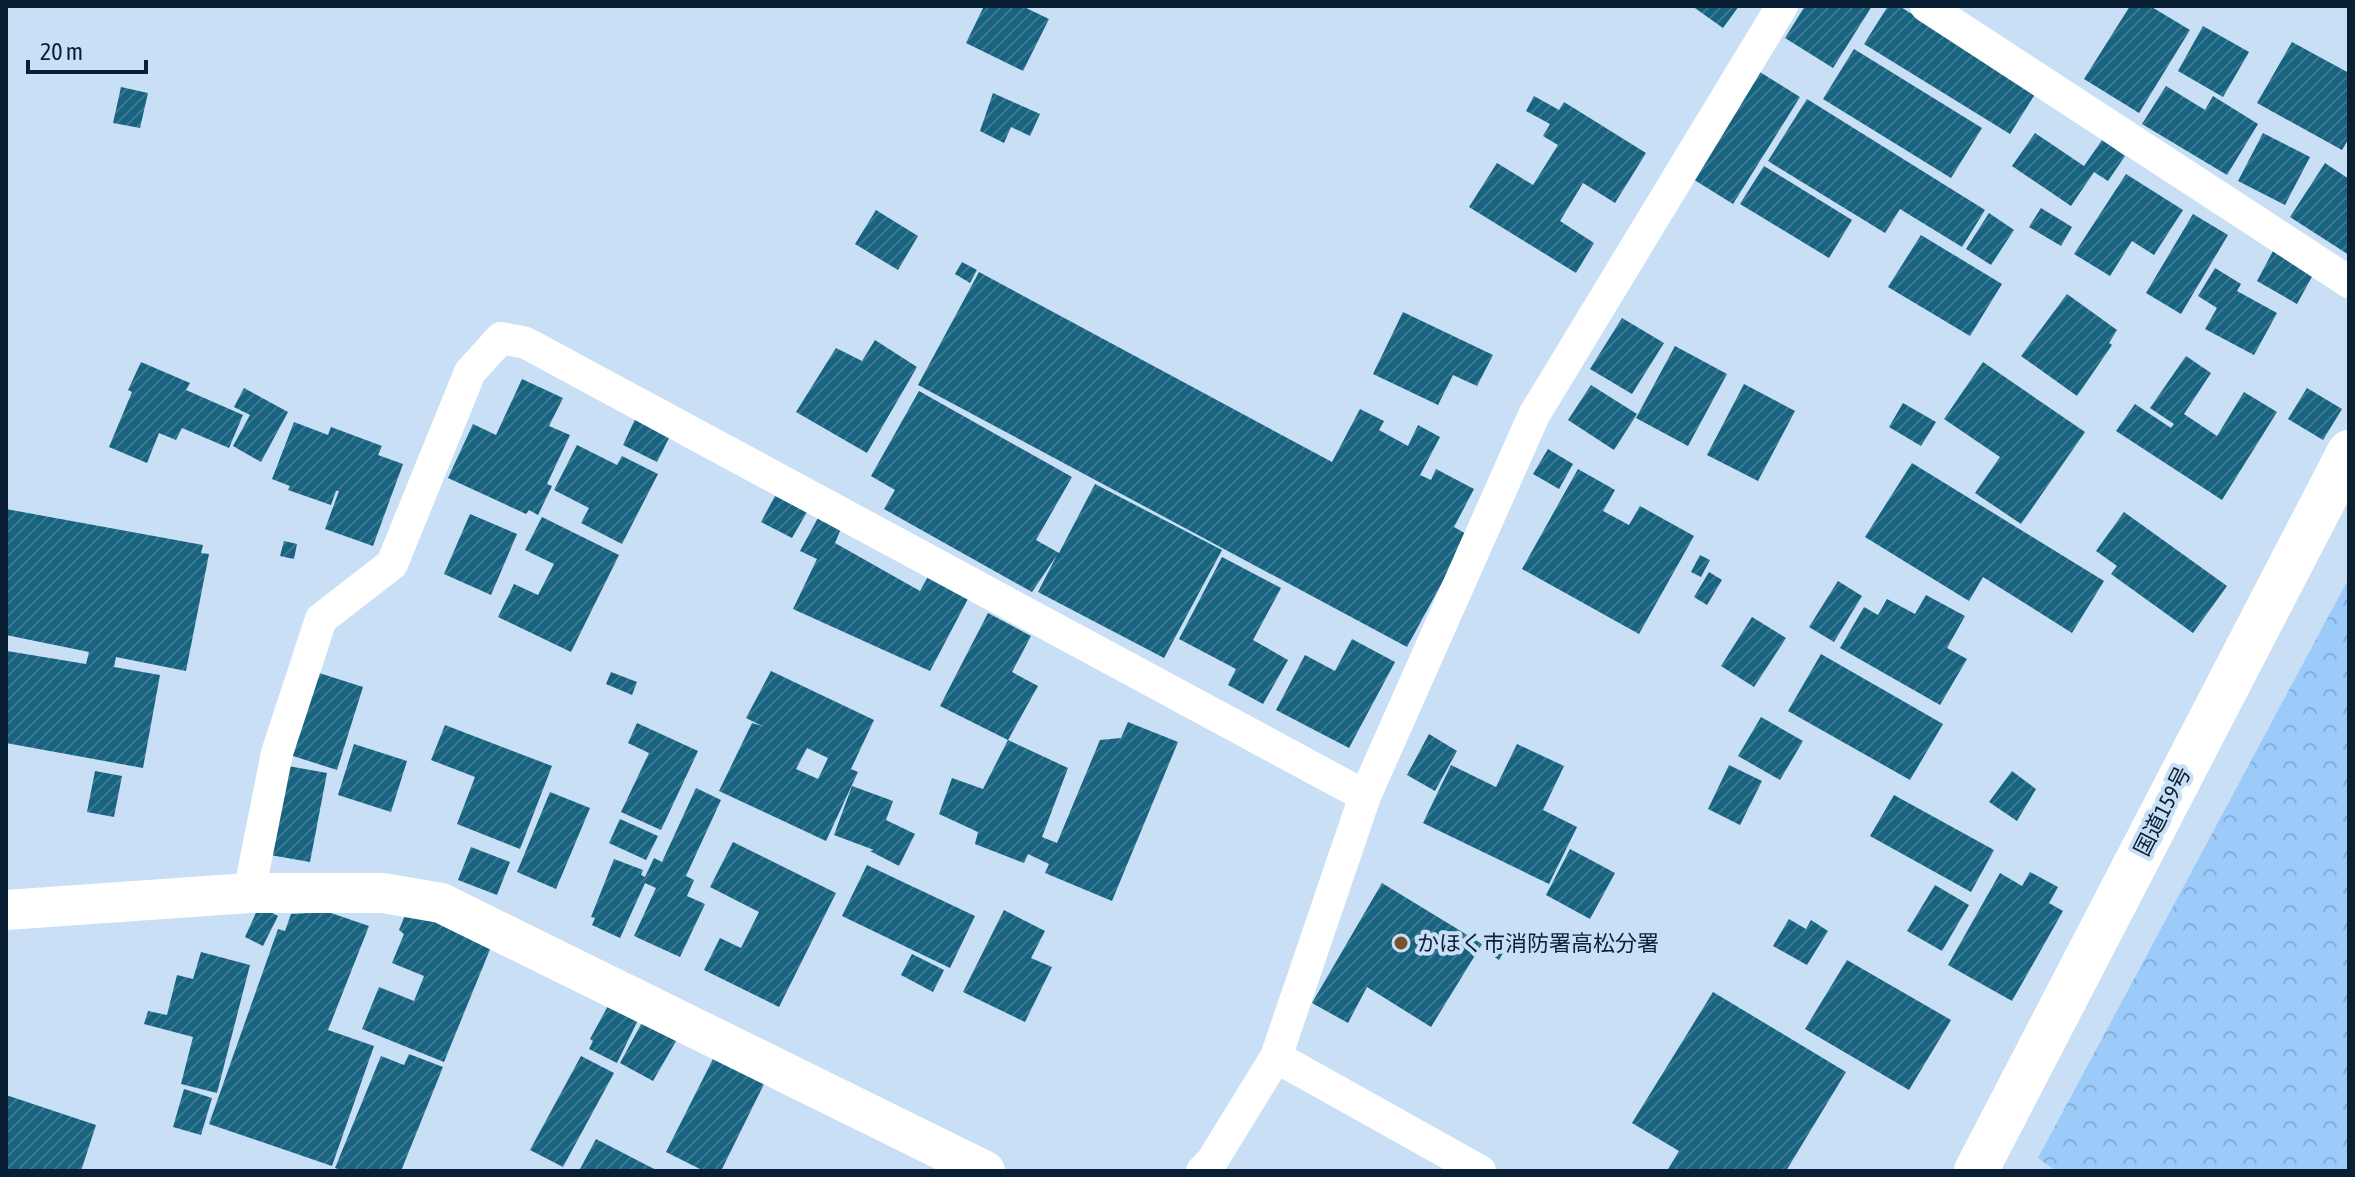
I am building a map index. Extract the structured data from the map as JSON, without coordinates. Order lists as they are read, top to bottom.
{
  "streets": {
    "highway": ["国道159号"]
  },
  "places": ["かほく市消防署高松分署"],
  "scale_bar": "20 m"
}
